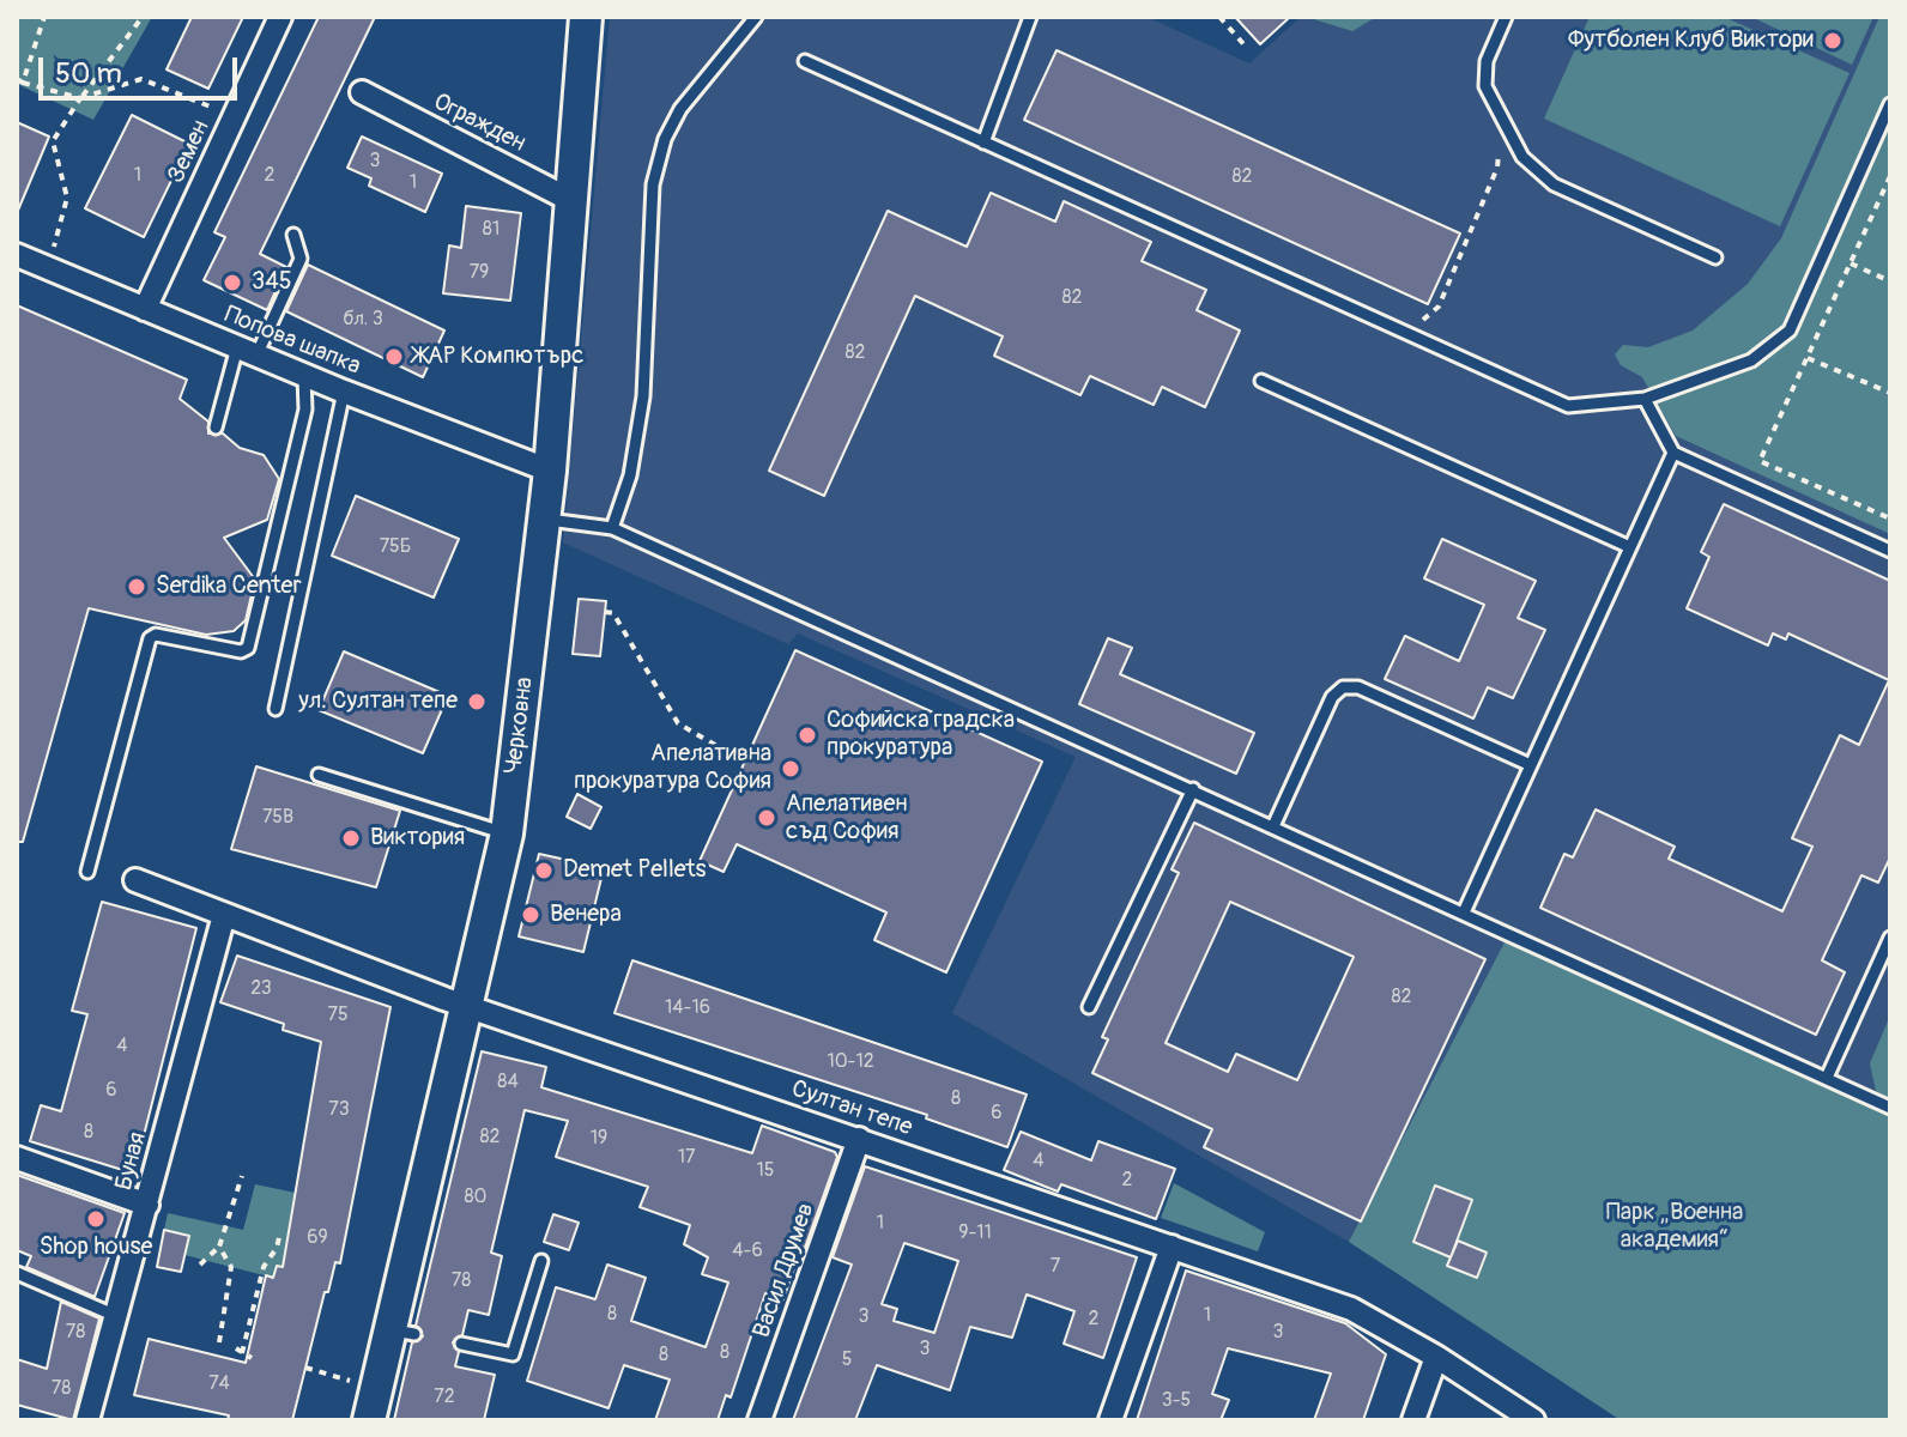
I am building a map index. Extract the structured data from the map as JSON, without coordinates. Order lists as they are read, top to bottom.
{
  "streets": {
    "street": [
      "Огражден",
      "Земен",
      "Попова шапка",
      "Черковна",
      "Султан тепе",
      "Буная",
      "Васил Друмев"
    ]
  },
  "crossings": [
    ["Огражден", "Черковна"],
    ["Земен", "Попова шапка"],
    ["Попова шапка", "Черковна"],
    ["Черковна", "Султан тепе"],
    ["Султан тепе", "Буная"],
    ["Султан тепе", "Васил Друмев"]
  ],
  "parks": ["Парк „Военна академия“"],
  "places": [
    "Футболен Клуб Виктори",
    "345",
    "ЖАР Компютърс",
    "Serdika Center",
    "ул. Султан тепе",
    "Софийска градска прокуратура",
    "Апелативна прокуратура София",
    "Апелативен съд София",
    "Виктория",
    "Demet Pellets",
    "Венера",
    "Shop house"
  ],
  "house_numbers": [
    "3",
    "1",
    "2",
    "82",
    "1",
    "81",
    "79",
    "82",
    "бл. 3",
    "82",
    "75Б",
    "75В",
    "23",
    "82",
    "14-16",
    "75",
    "4",
    "10-12",
    "84",
    "6",
    "8",
    "73",
    "6",
    "8",
    "82",
    "19",
    "17",
    "4",
    "15",
    "2",
    "80",
    "1",
    "9-11",
    "69",
    "4-6",
    "7",
    "78",
    "8",
    "1",
    "3",
    "2",
    "78",
    "3",
    "3",
    "8",
    "8",
    "5",
    "74",
    "78",
    "72",
    "3-5"
  ],
  "scale_bar": "50 m"
}
